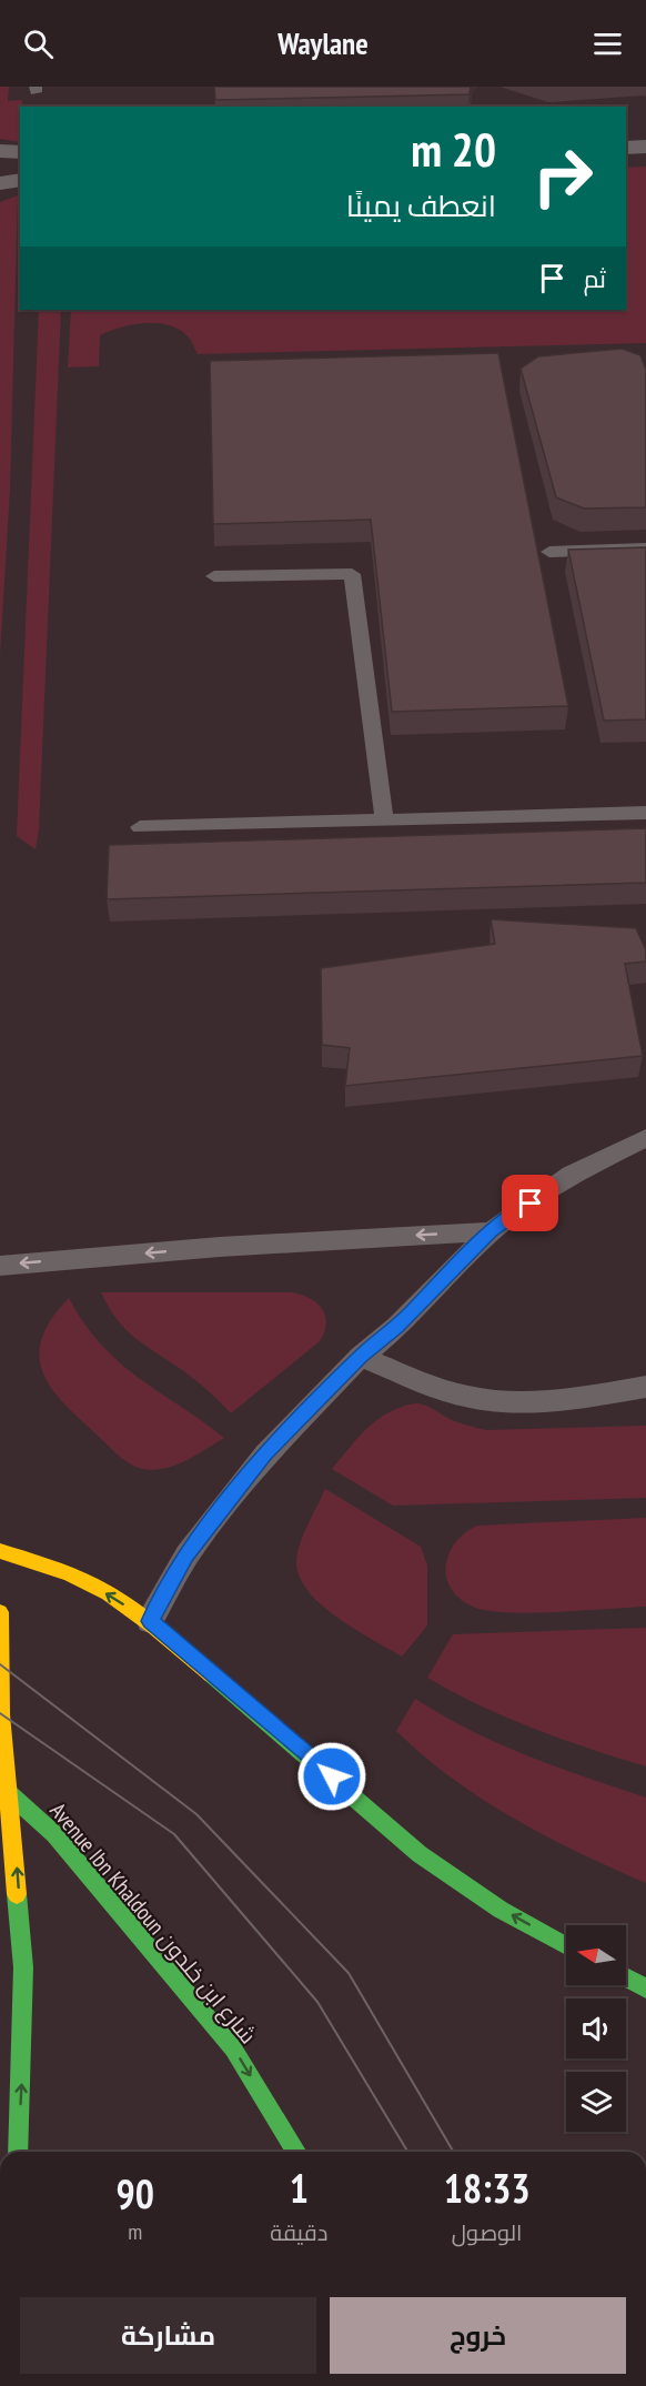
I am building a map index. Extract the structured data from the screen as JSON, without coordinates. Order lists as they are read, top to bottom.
{
  "streets": {
    "main road": ["Avenue Ibn Khaldoun شارع ابن خلدون"]
  },
  "one_way": ["Avenue Ibn Khaldoun شارع ابن خلدون"],
  "north": "left",
  "page": {
    "header": "Waylane",
    "turn": ["20 m", "انعطف يمينًا"],
    "then": "ثم",
    "eta": [
      "18:33",
      "الوصول",
      "1",
      "دقيقة",
      "90",
      "m"
    ],
    "buttons": ["خروج", "مشاركة"]
  }
}
